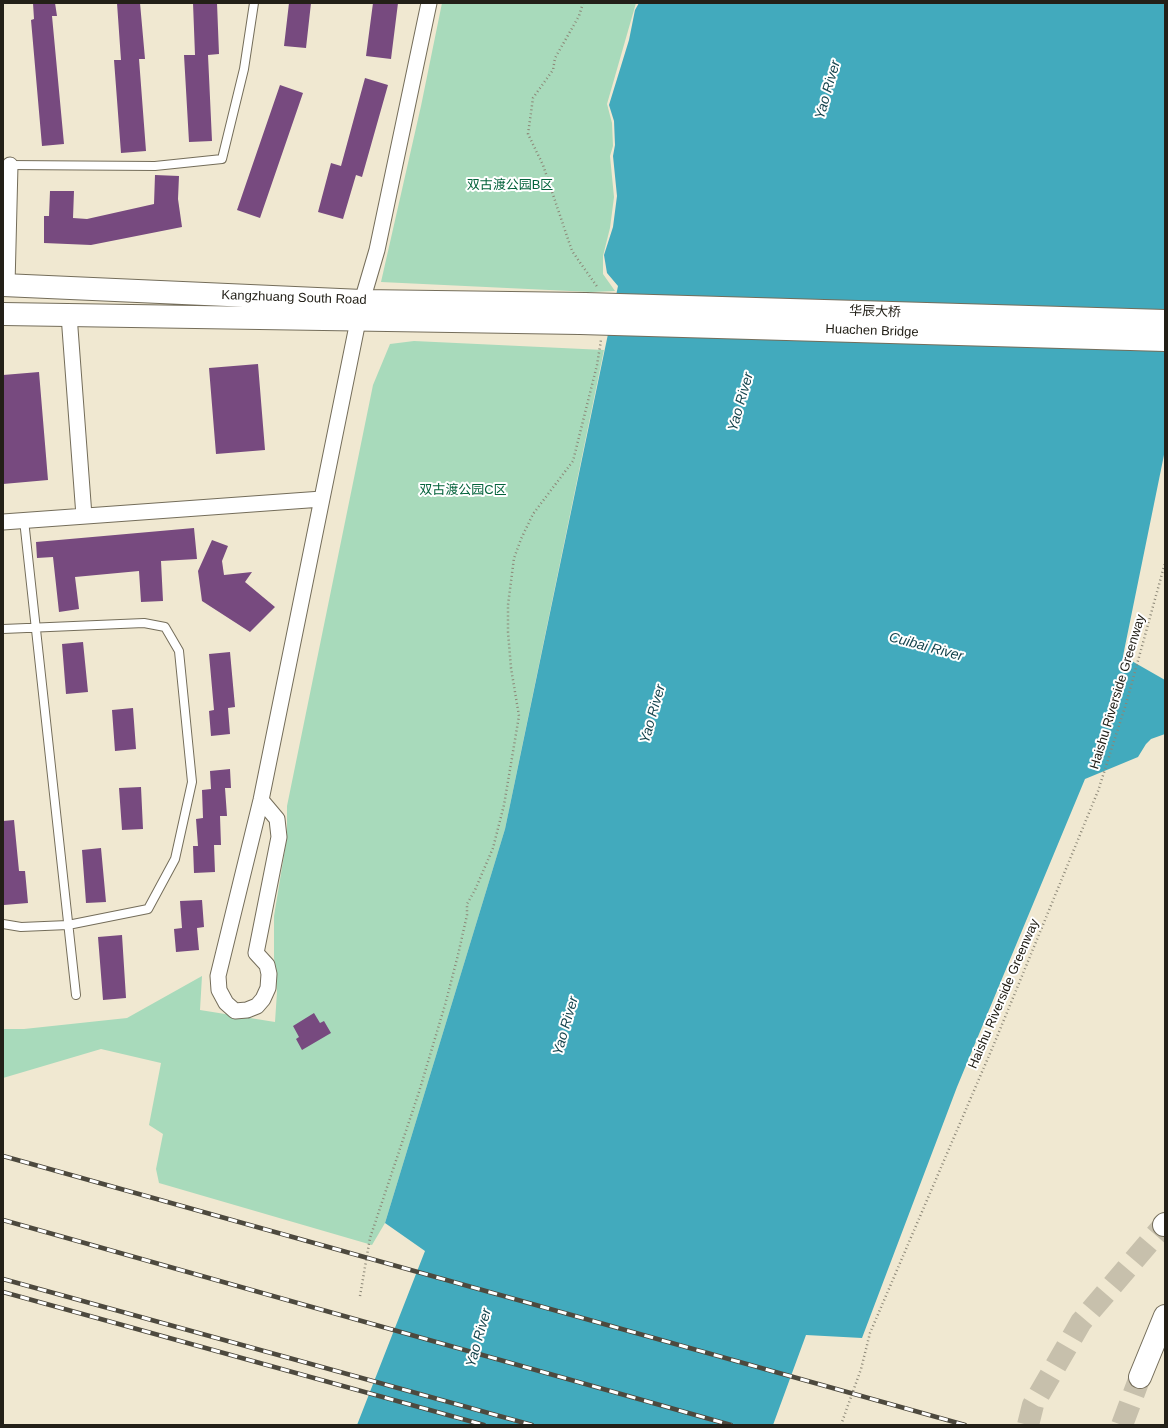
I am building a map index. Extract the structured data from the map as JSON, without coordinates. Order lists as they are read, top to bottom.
{
  "streets": {
    "main road": ["Kangzhuang South Road", "华辰大桥", "Huachen Bridge"],
    "path": ["Haishu Riverside Greenway"]
  },
  "crossings": [
    ["Kangzhuang South Road", "华辰大桥"],
    ["Kangzhuang South Road", "Huachen Bridge"],
    ["华辰大桥", "Huachen Bridge"]
  ],
  "water": ["Yao River", "Cuibai River"],
  "parks": ["双古渡公园B区", "双古渡公园C区"]
}
